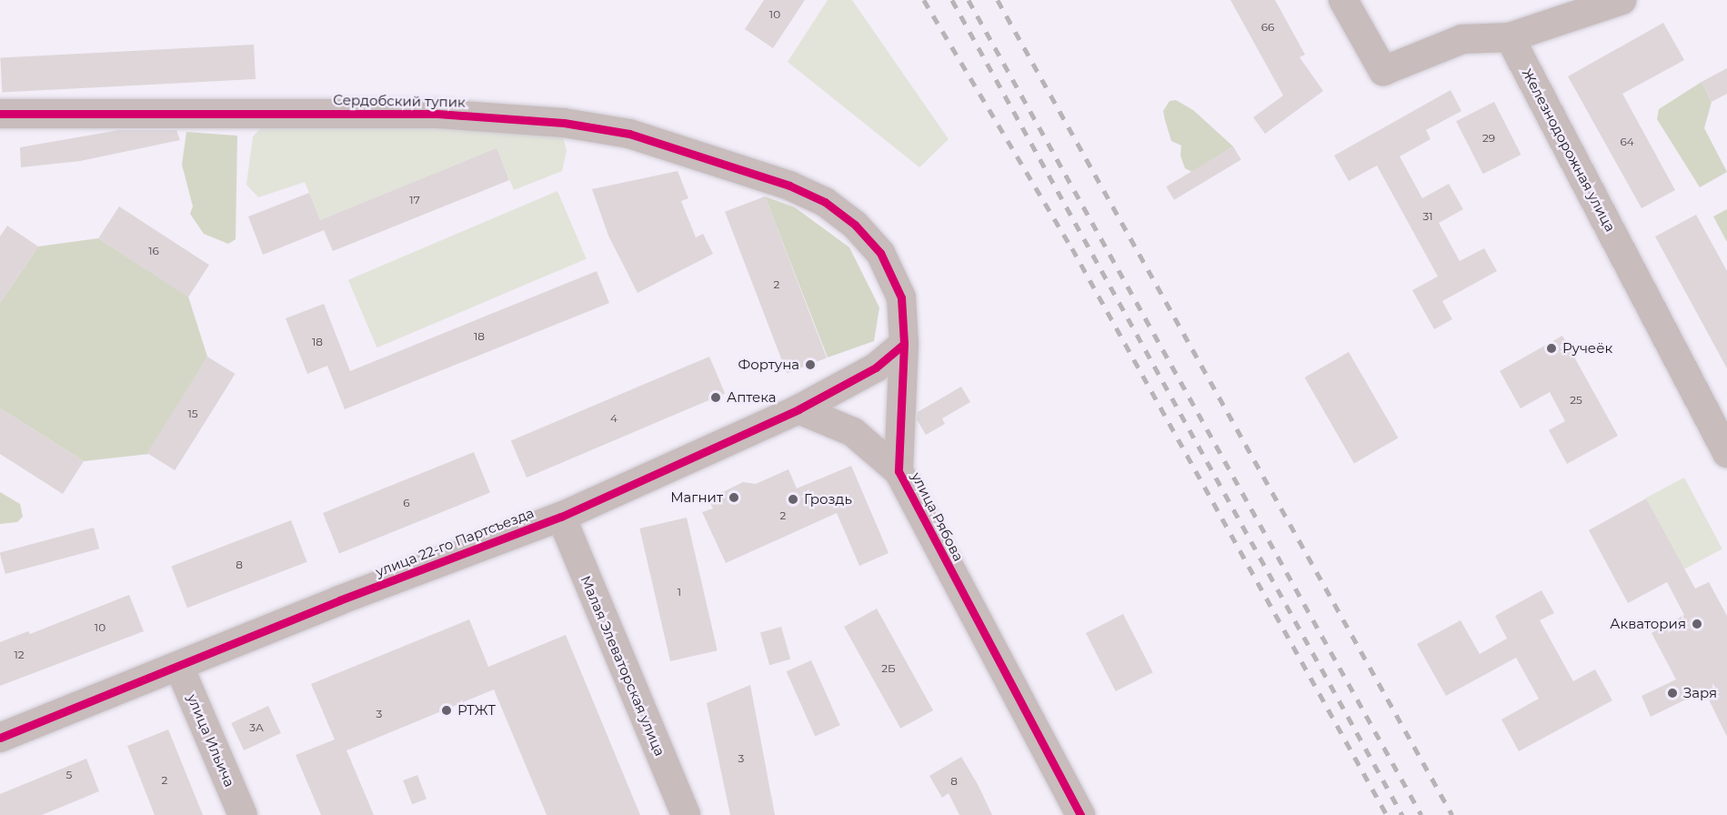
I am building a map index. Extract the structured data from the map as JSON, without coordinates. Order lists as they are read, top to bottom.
{
  "streets": {
    "street": [
      "Сердобский тупик",
      "Железнодорожная улица",
      "улица Рябова",
      "улица 22-го Партсъезда",
      "Малая Элеваторская улица",
      "улица Ильича"
    ]
  },
  "crossings": [
    ["Сердобский тупик", "улица Рябова"],
    ["улица Рябова", "улица 22-го Партсъезда"],
    ["улица 22-го Партсъезда", "Малая Элеваторская улица"],
    ["улица 22-го Партсъезда", "улица Ильича"]
  ],
  "places": [
    "Ручеёк",
    "Фортуна",
    "Аптека",
    "Магнит",
    "Гроздь",
    "Акватория",
    "Заря",
    "РТЖТ"
  ],
  "house_numbers": [
    "10",
    "66",
    "29",
    "64",
    "17",
    "31",
    "16",
    "2",
    "18",
    "18",
    "25",
    "15",
    "4",
    "6",
    "2",
    "8",
    "1",
    "10",
    "12",
    "2Б",
    "3",
    "3А",
    "3",
    "5",
    "2",
    "8"
  ]
}
